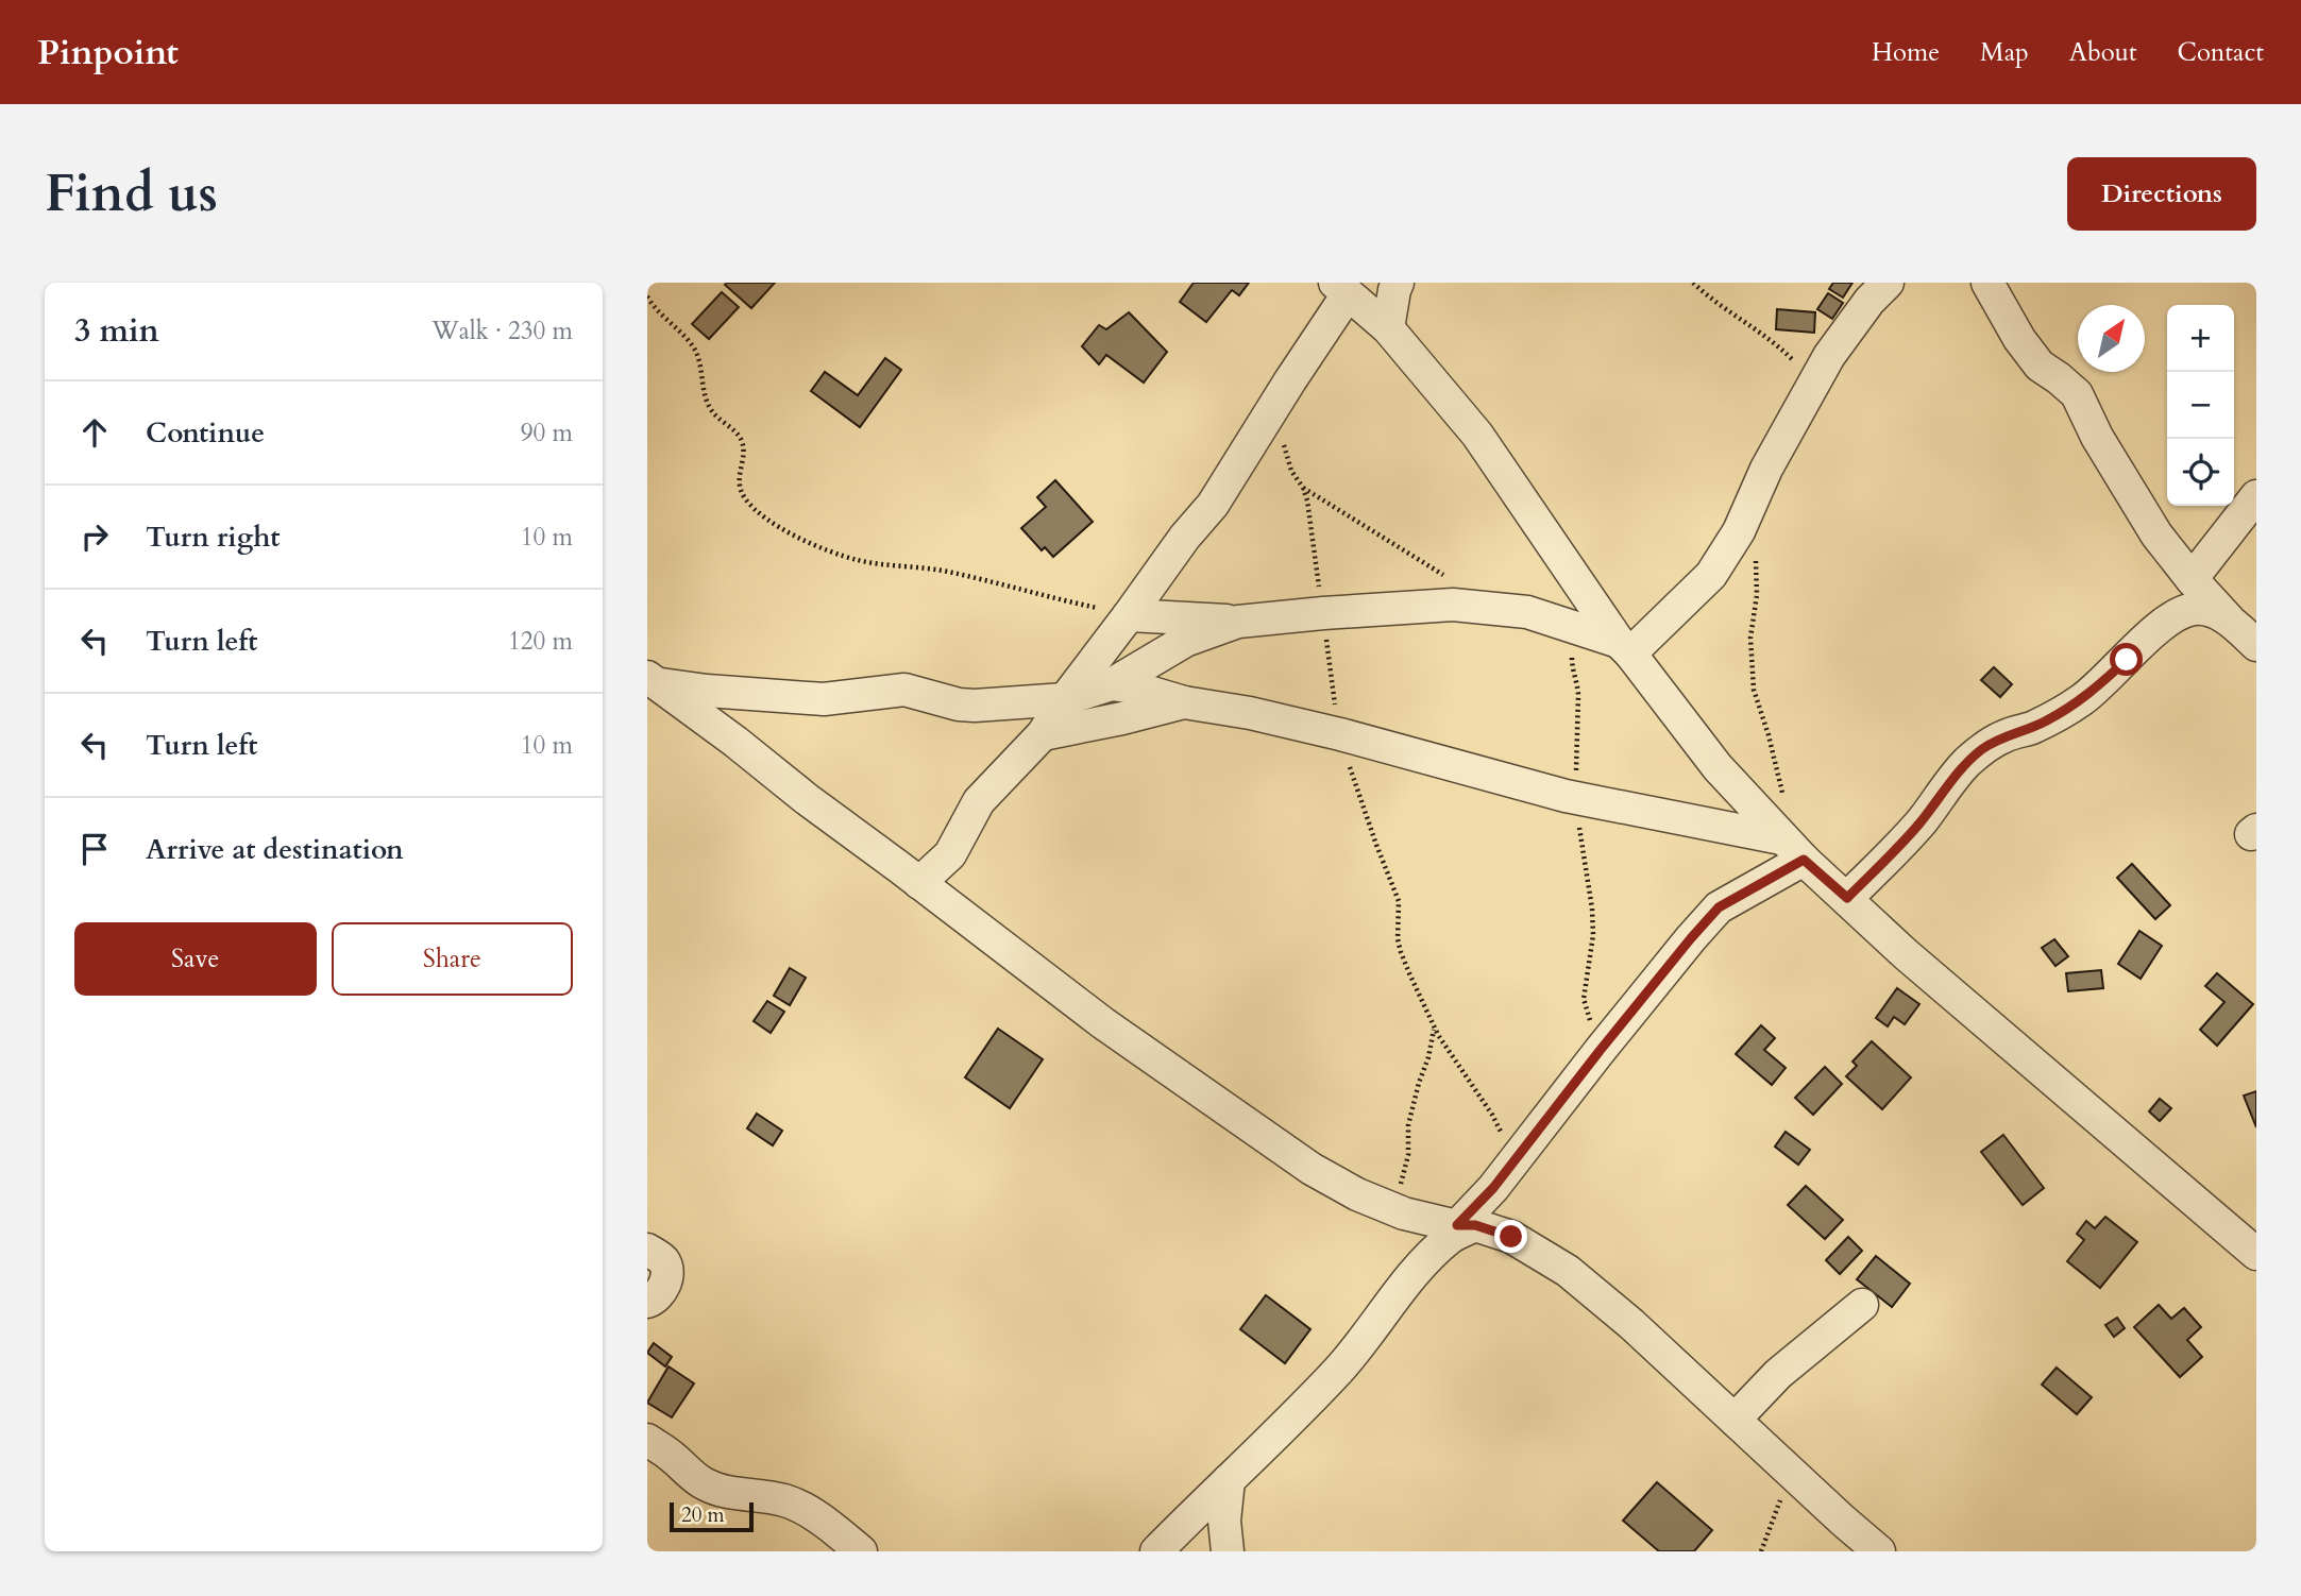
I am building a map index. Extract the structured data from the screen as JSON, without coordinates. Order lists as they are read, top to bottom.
{
  "scale_bar": "20 m",
  "north": "top right",
  "page": {
    "header": "Pinpoint",
    "nav": [
      "Home",
      "Map",
      "About",
      "Contact"
    ],
    "buttons": [
      "Directions",
      ["Save", "Share"]
    ],
    "title": "Find us",
    "heading": ["3 min", "Walk · 230 m"],
    "map_buttons": ["+", "−"],
    "list": [
      ["Continue", "90 m"],
      ["Turn right", "10 m"],
      ["Turn left", "120 m"],
      ["Turn left", "10 m"],
      "Arrive at destination"
    ],
    "scale": "20 m"
  }
}
